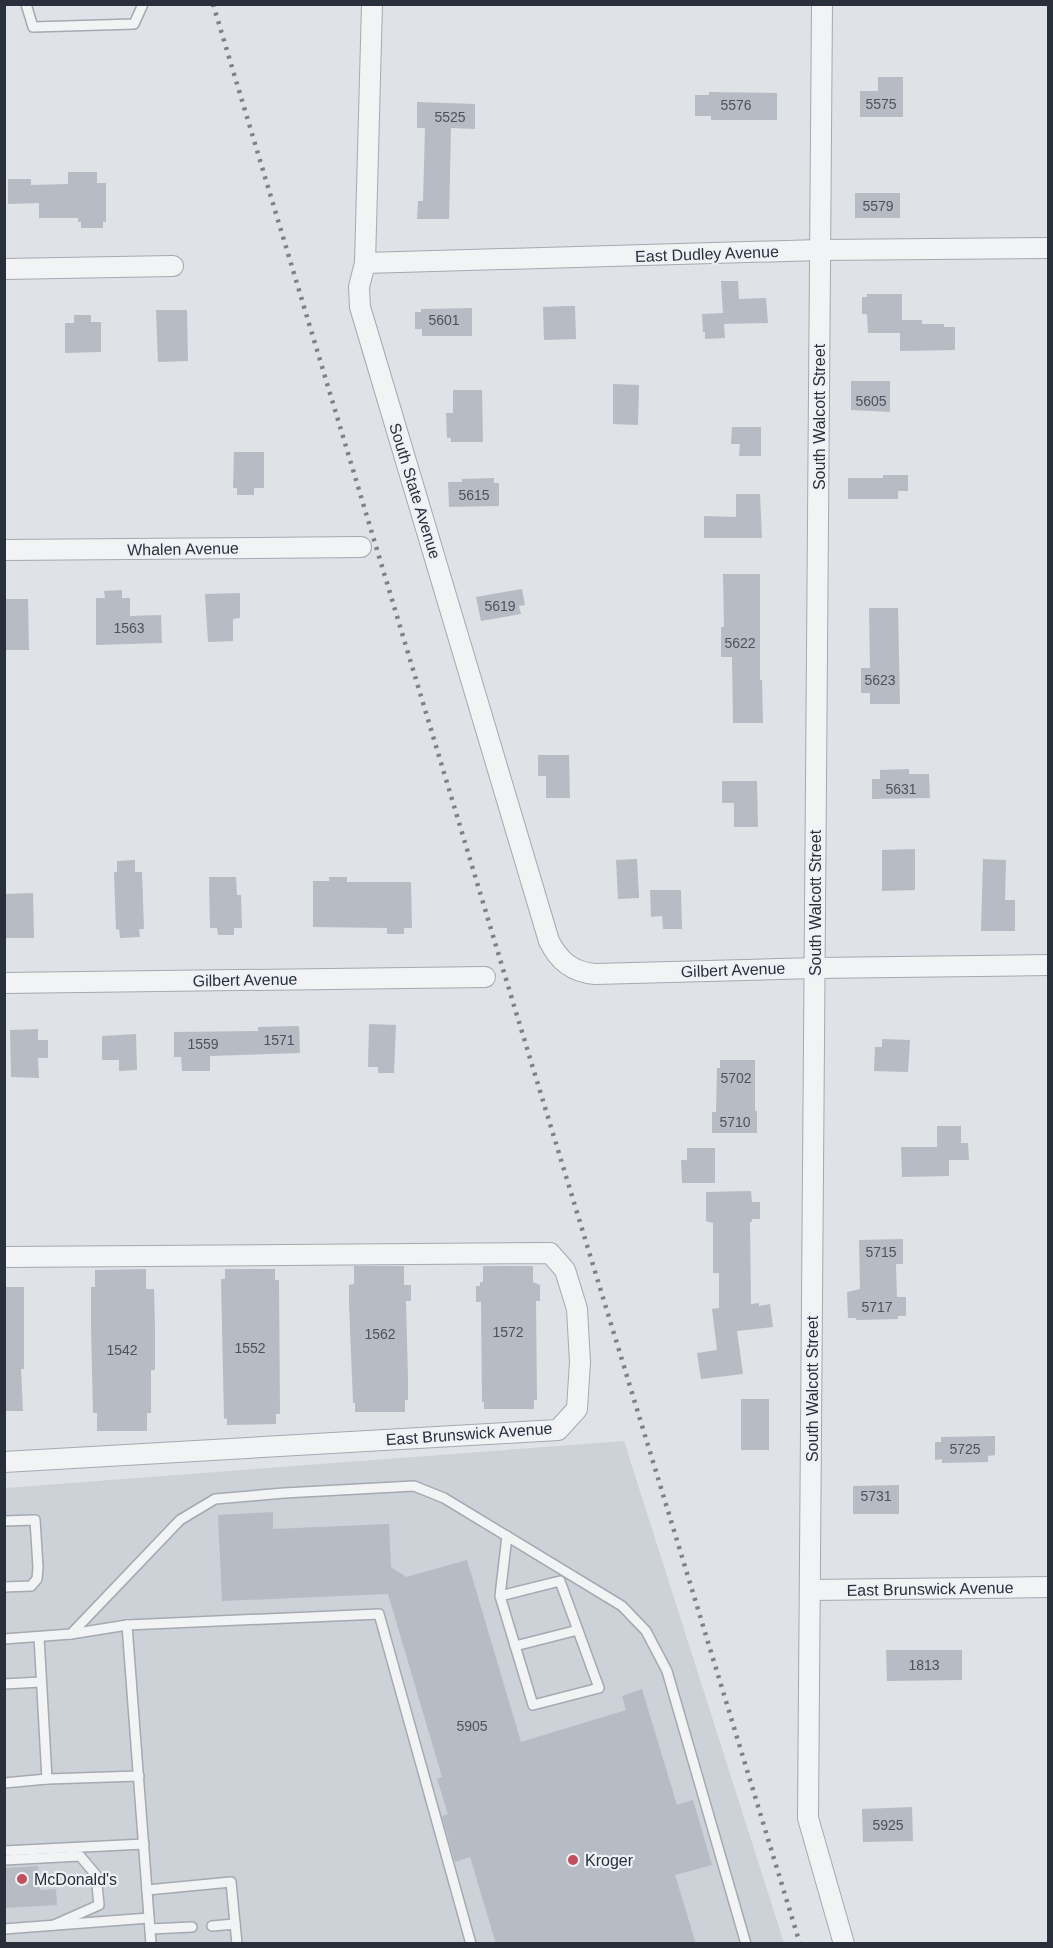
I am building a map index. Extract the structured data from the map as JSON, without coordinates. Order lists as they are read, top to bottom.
{
  "streets": {
    "street": [
      "East Dudley Avenue",
      "South Walcott Street",
      "South State Avenue",
      "Whalen Avenue",
      "Gilbert Avenue",
      "East Brunswick Avenue"
    ]
  },
  "crossings": [
    ["East Dudley Avenue", "South Walcott Street"],
    ["East Dudley Avenue", "South State Avenue"],
    ["South Walcott Street", "Gilbert Avenue"],
    ["South Walcott Street", "East Brunswick Avenue"],
    ["South State Avenue", "Gilbert Avenue"]
  ],
  "places": ["Kroger", "McDonald's"],
  "house_numbers": [
    "5575",
    "5576",
    "5525",
    "5579",
    "5601",
    "5605",
    "5615",
    "5619",
    "1563",
    "5622",
    "5623",
    "5631",
    "1571",
    "1559",
    "5702",
    "5710",
    "5715",
    "5717",
    "1572",
    "1562",
    "1552",
    "1542",
    "5725",
    "5731",
    "1813",
    "5905",
    "5925"
  ]
}
